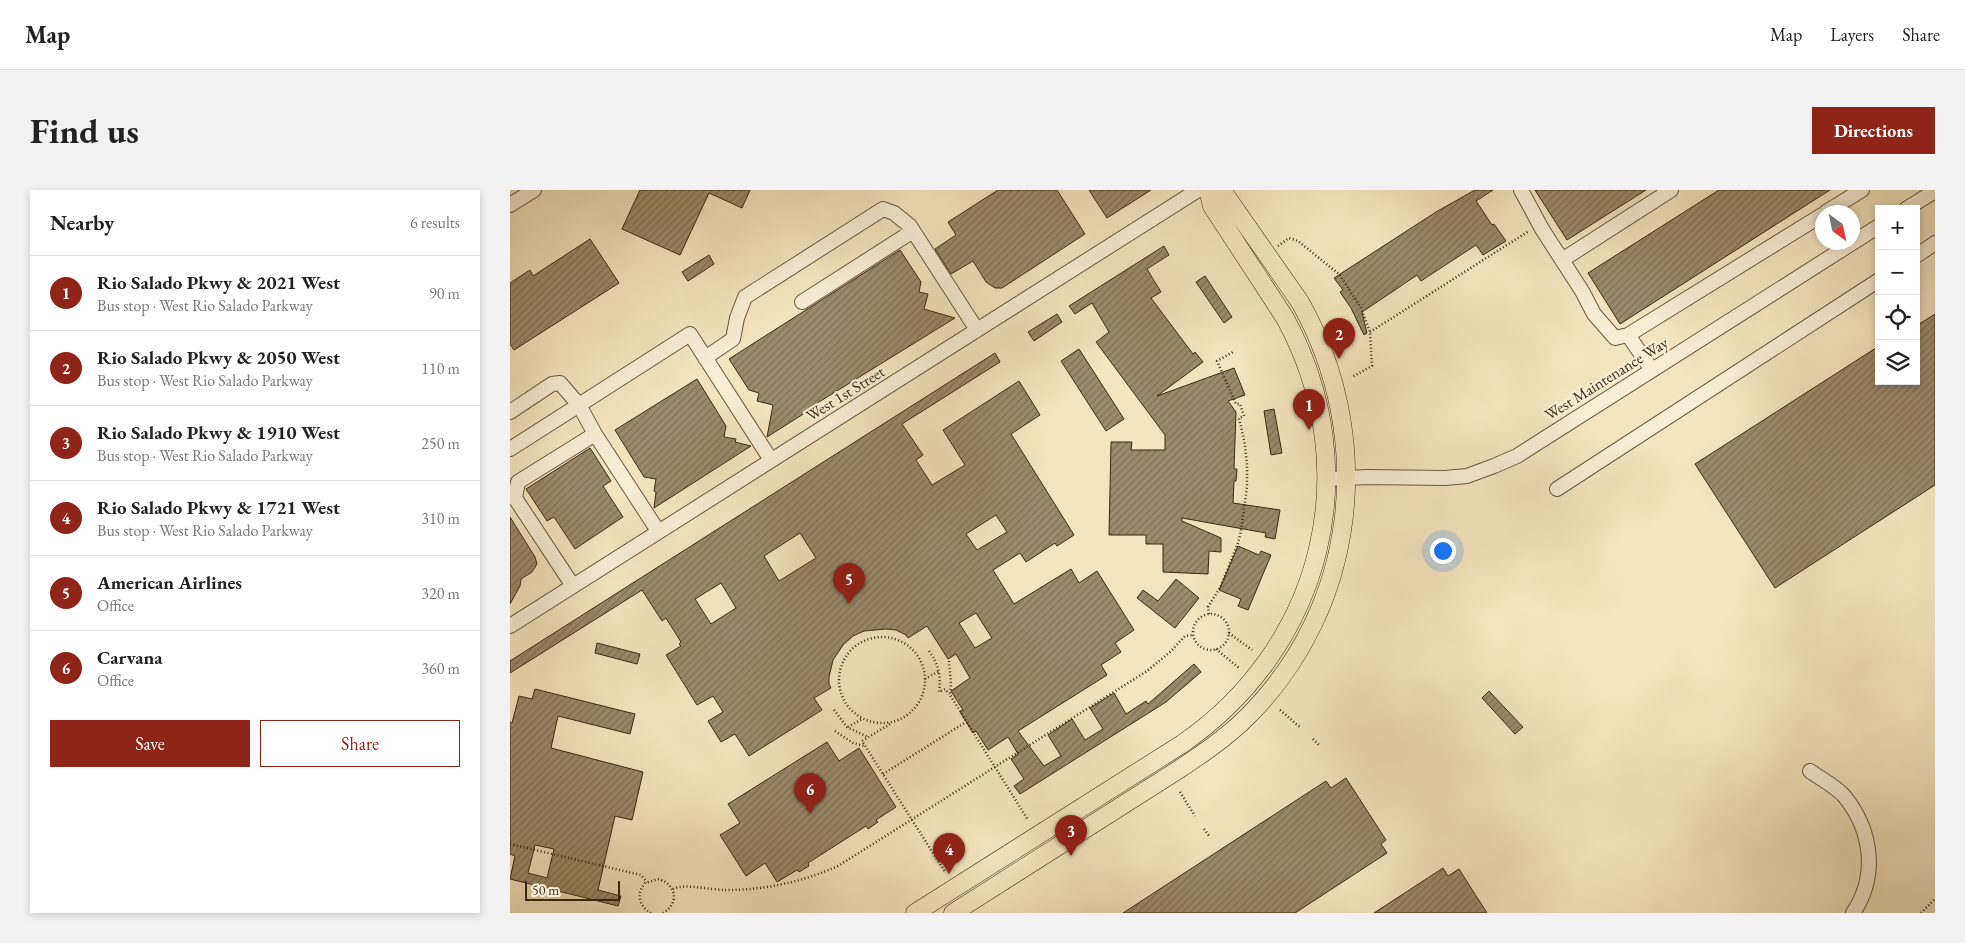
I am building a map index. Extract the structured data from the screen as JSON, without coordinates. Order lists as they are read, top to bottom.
{
  "streets": {
    "street": ["West Maintenance Way", "West 1st Street"]
  },
  "scale_bar": "50 m",
  "north": "bottom right",
  "page": {
    "header": "Map",
    "nav": ["Map", "Layers", "Share"],
    "buttons": [
      "Directions",
      ["Save", "Share"]
    ],
    "title": "Find us",
    "heading": ["Nearby", "6 results"],
    "map_buttons": ["+", "−"],
    "list": [
      {
        "mark": "1",
        "name": "Rio Salado Pkwy & 2021 West",
        "note": "Bus stop · West Rio Salado Parkway",
        "value": "90 m"
      },
      {
        "mark": "2",
        "name": "Rio Salado Pkwy & 2050 West",
        "note": "Bus stop · West Rio Salado Parkway",
        "value": "110 m"
      },
      {
        "mark": "3",
        "name": "Rio Salado Pkwy & 1910 West",
        "note": "Bus stop · West Rio Salado Parkway",
        "value": "250 m"
      },
      {
        "mark": "4",
        "name": "Rio Salado Pkwy & 1721 West",
        "note": "Bus stop · West Rio Salado Parkway",
        "value": "310 m"
      },
      {
        "mark": "5",
        "name": "American Airlines",
        "note": "Office",
        "value": "320 m"
      },
      {
        "mark": "6",
        "name": "Carvana",
        "note": "Office",
        "value": "360 m"
      }
    ],
    "pins": [
      "2",
      "1",
      "5",
      "6",
      "3",
      "4"
    ],
    "scale": "50 m"
  }
}
